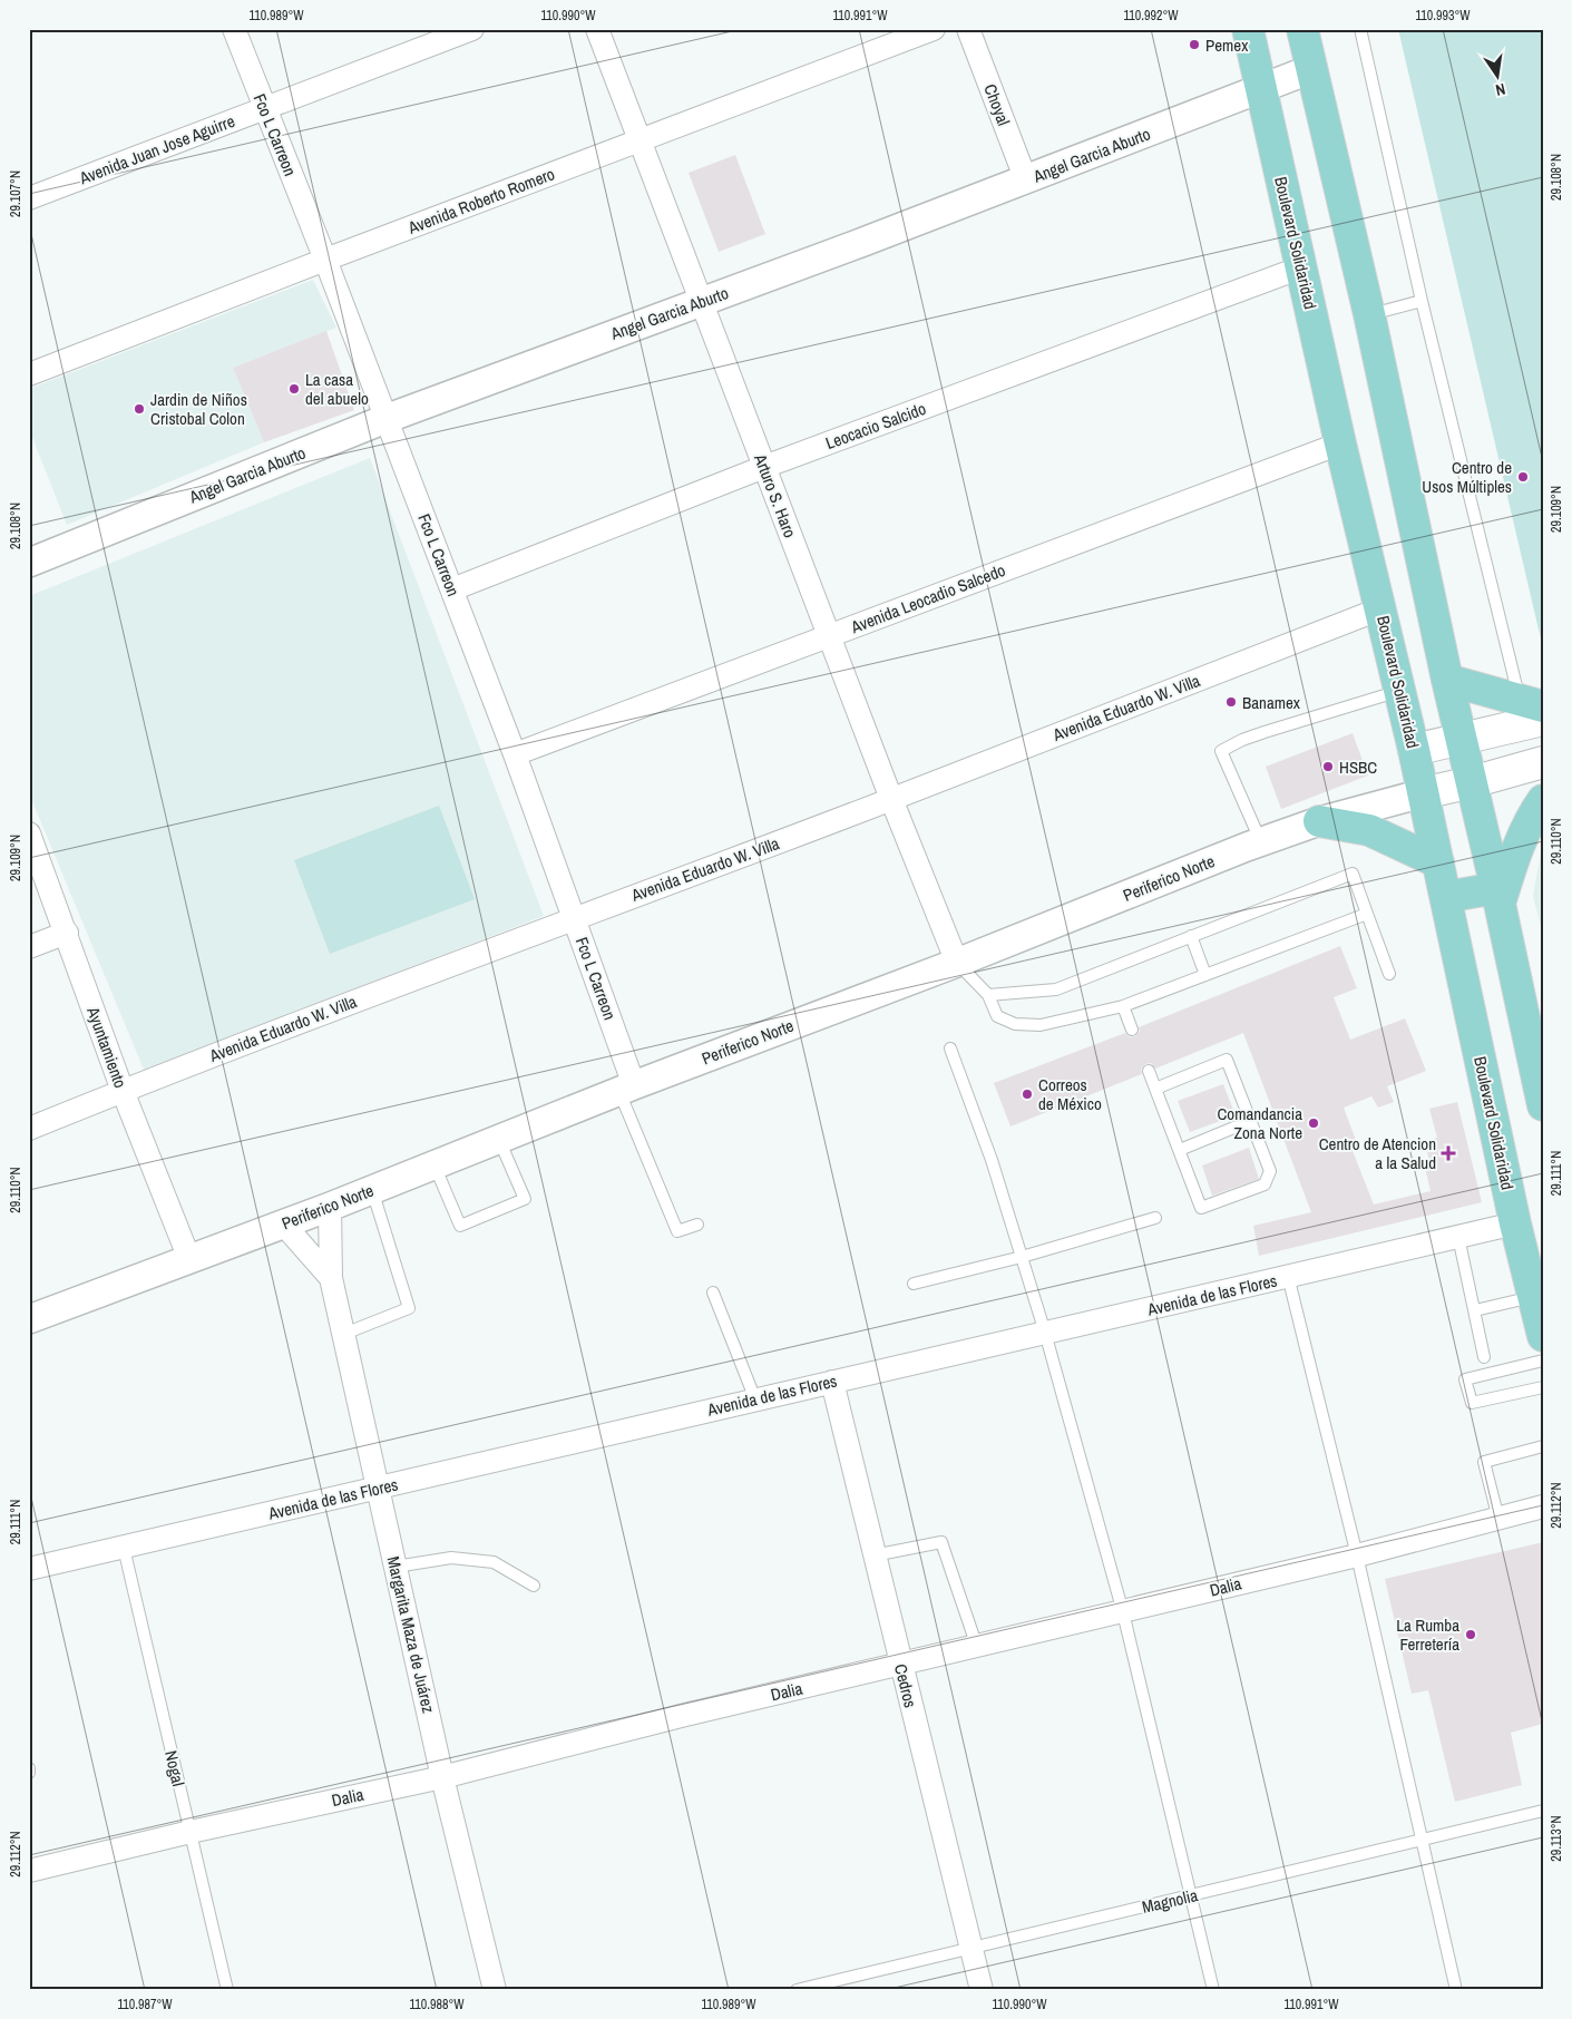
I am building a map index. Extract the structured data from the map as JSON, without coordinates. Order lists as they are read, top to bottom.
{
  "streets": {
    "main road": ["Boulevard Solidaridad", "Periferico Norte"],
    "street": [
      "Choyal",
      "Fco L Carreon",
      "Avenida Juan Jose Aguirre",
      "Angel Garcia Aburto",
      "Avenida Roberto Romero",
      "Leocacio Salcido",
      "Arturo S. Haro",
      "Avenida Leocadio Salcedo",
      "Avenida Eduardo W. Villa",
      "Ayuntamiento",
      "Avenida de las Flores",
      "Dalia",
      "Margarita Maza de Juárez",
      "Cedros"
    ],
    "lane": ["Nogal", "Magnolia"]
  },
  "crossings": [
    ["Choyal", "Angel Garcia Aburto"],
    ["Fco L Carreon", "Avenida Juan Jose Aguirre"],
    ["Fco L Carreon", "Angel Garcia Aburto"],
    ["Fco L Carreon", "Avenida Roberto Romero"],
    ["Fco L Carreon", "Leocacio Salcido"],
    ["Fco L Carreon", "Avenida Leocadio Salcedo"],
    ["Fco L Carreon", "Avenida Eduardo W. Villa"],
    ["Fco L Carreon", "Periferico Norte"],
    ["Angel Garcia Aburto", "Boulevard Solidaridad"],
    ["Angel Garcia Aburto", "Arturo S. Haro"],
    ["Avenida Roberto Romero", "Arturo S. Haro"],
    ["Boulevard Solidaridad", "Leocacio Salcido"],
    ["Boulevard Solidaridad", "Avenida Leocadio Salcedo"],
    ["Boulevard Solidaridad", "Avenida Eduardo W. Villa"],
    ["Boulevard Solidaridad", "Periferico Norte"],
    ["Boulevard Solidaridad", "Avenida de las Flores"],
    ["Leocacio Salcido", "Arturo S. Haro"],
    ["Arturo S. Haro", "Avenida Leocadio Salcedo"],
    ["Arturo S. Haro", "Avenida Eduardo W. Villa"],
    ["Arturo S. Haro", "Periferico Norte"],
    ["Avenida Eduardo W. Villa", "Ayuntamiento"],
    ["Periferico Norte", "Ayuntamiento"],
    ["Periferico Norte", "Margarita Maza de Juárez"],
    ["Avenida de las Flores", "Margarita Maza de Juárez"],
    ["Avenida de las Flores", "Cedros"],
    ["Avenida de las Flores", "Nogal"],
    ["Dalia", "Margarita Maza de Juárez"],
    ["Dalia", "Cedros"],
    ["Dalia", "Nogal"],
    ["Cedros", "Magnolia"]
  ],
  "places": {
    "other": [
      "Pemex",
      "La casa del abuelo",
      "Jardin de Niños Cristobal Colon",
      "Centro de Usos Múltiples",
      "Banamex",
      "HSBC",
      "Correos de México",
      "Comandancia Zona Norte",
      "La Rumba Ferretería"
    ],
    "health": ["Centro de Atencion a la Salud"]
  },
  "north": "bottom",
  "coordinates": [
    "110.989°W",
    "110.990°W",
    "110.991°W",
    "110.992°W",
    "110.993°W",
    "29.108°N",
    "29.107°N",
    "29.109°N",
    "29.110°N",
    "29.111°N",
    "29.112°N",
    "29.113°N",
    "110.987°W",
    "110.988°W"
  ]
}
